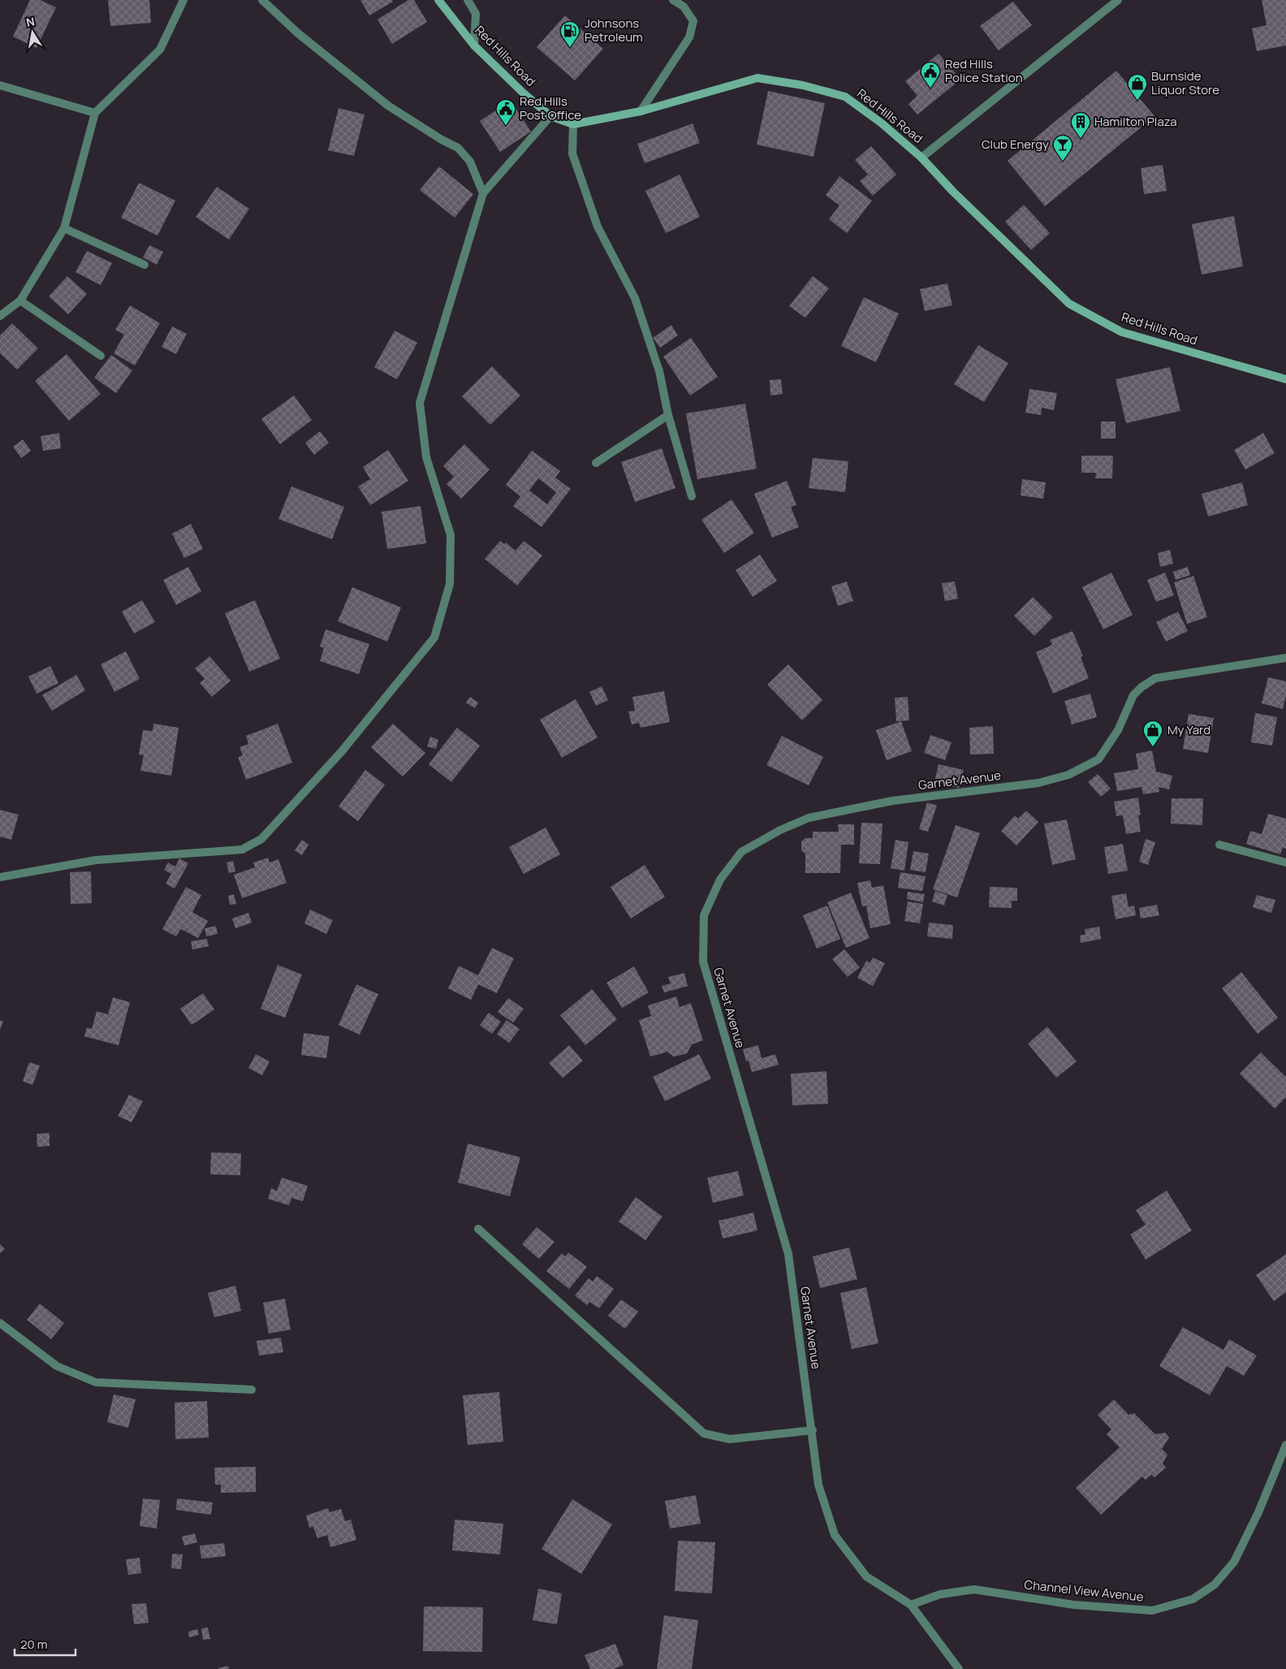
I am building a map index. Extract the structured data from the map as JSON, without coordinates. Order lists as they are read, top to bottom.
{
  "streets": {
    "main road": ["Red Hills Road"],
    "street": ["Garnet Avenue", "Channel View Avenue"]
  },
  "crossings": [
    ["Garnet Avenue", "Channel View Avenue"]
  ],
  "places": {
    "fuel station": ["Johnsons Petroleum"],
    "public building": ["Red Hills Police Station", "Red Hills Post Office"],
    "shop": ["Burnside Liquor Store", "My Yard"],
    "building": ["Hamilton Plaza"],
    "bar": ["Club Energy"]
  },
  "scale_bar": "20 m",
  "north": "top"
}
